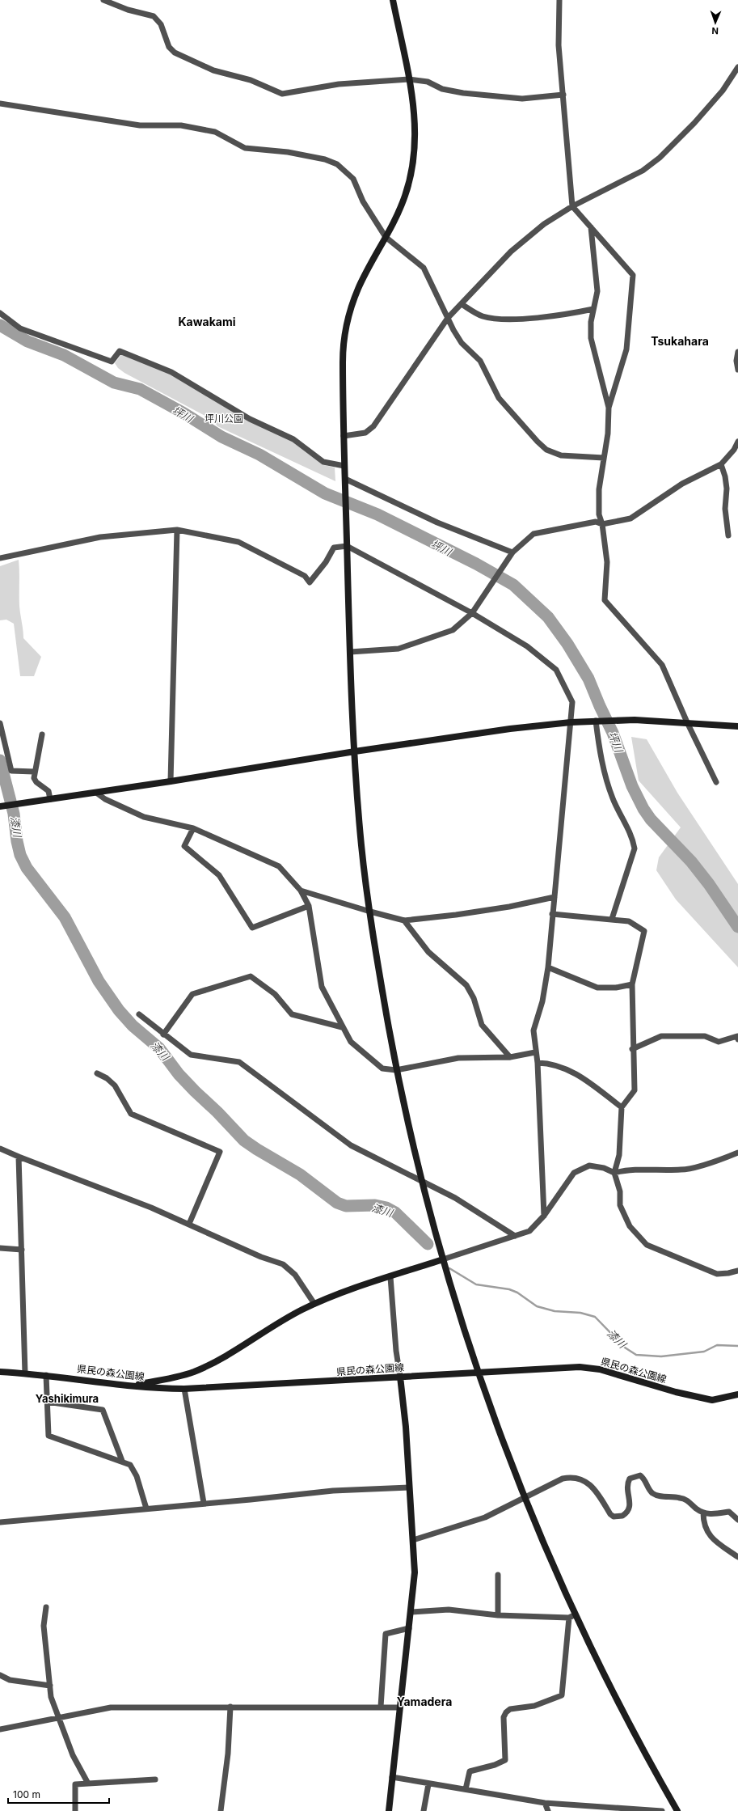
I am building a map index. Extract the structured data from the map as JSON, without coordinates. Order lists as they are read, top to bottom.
{
  "streets": {
    "street": ["県民の森公園線"]
  },
  "districts": [
    "Kawakami",
    "Tsukahara",
    "Yashikimura",
    "Yamadera"
  ],
  "water": ["坪川", "漆川"],
  "parks": ["坪川公園"],
  "scale_bar": "100 m",
  "north": "bottom"
}
